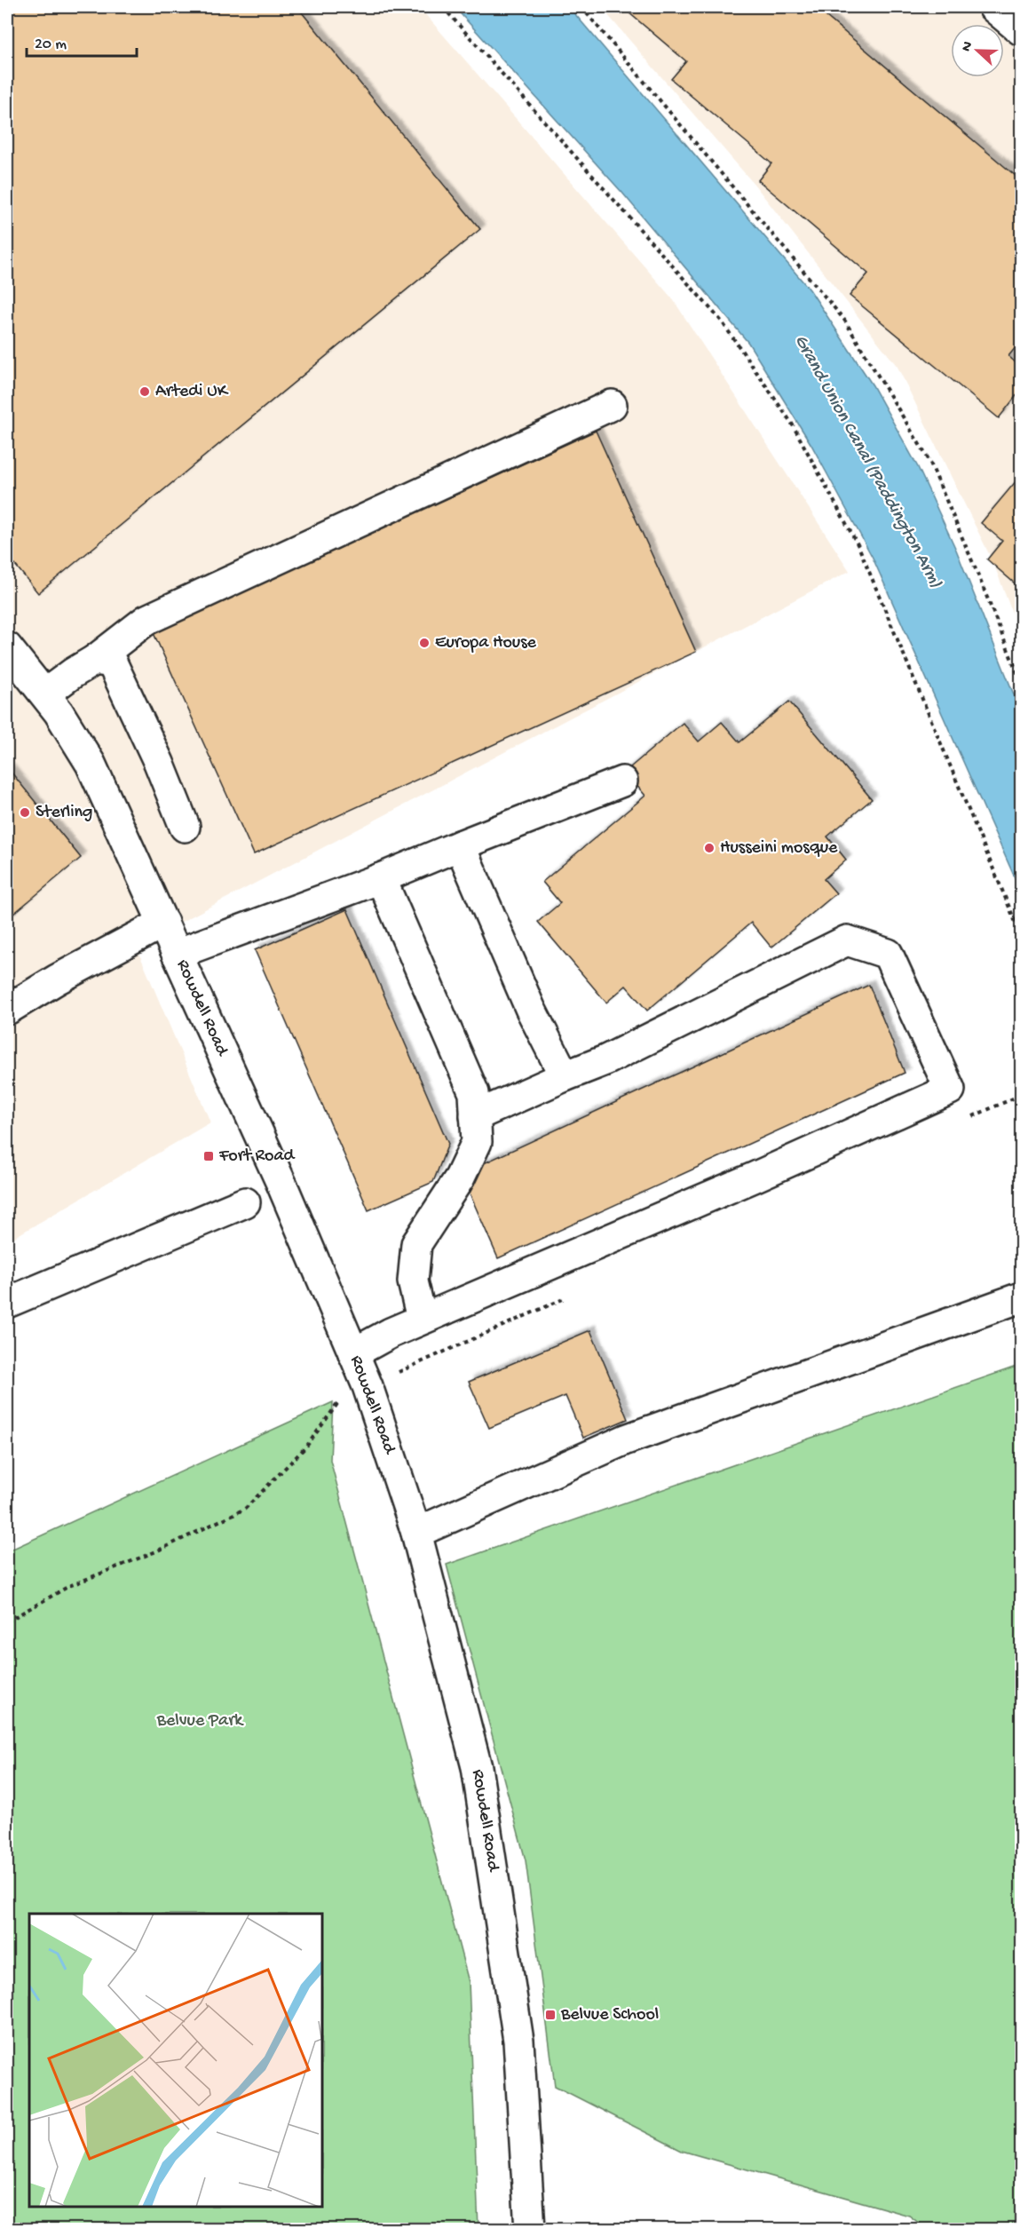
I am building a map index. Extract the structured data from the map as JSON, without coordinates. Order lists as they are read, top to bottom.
{
  "streets": {
    "street": ["Rowdell Road"]
  },
  "water": ["Grand Union Canal (Paddington Arm)"],
  "parks": ["Belvue Park"],
  "places": {
    "other": [
      "Artedi UK",
      "Europa House",
      "Sterling",
      "Husseini mosque"
    ],
    "transit": ["Fort Road", "Belvue School"]
  },
  "scale_bar": "20 m",
  "north": "left"
}
